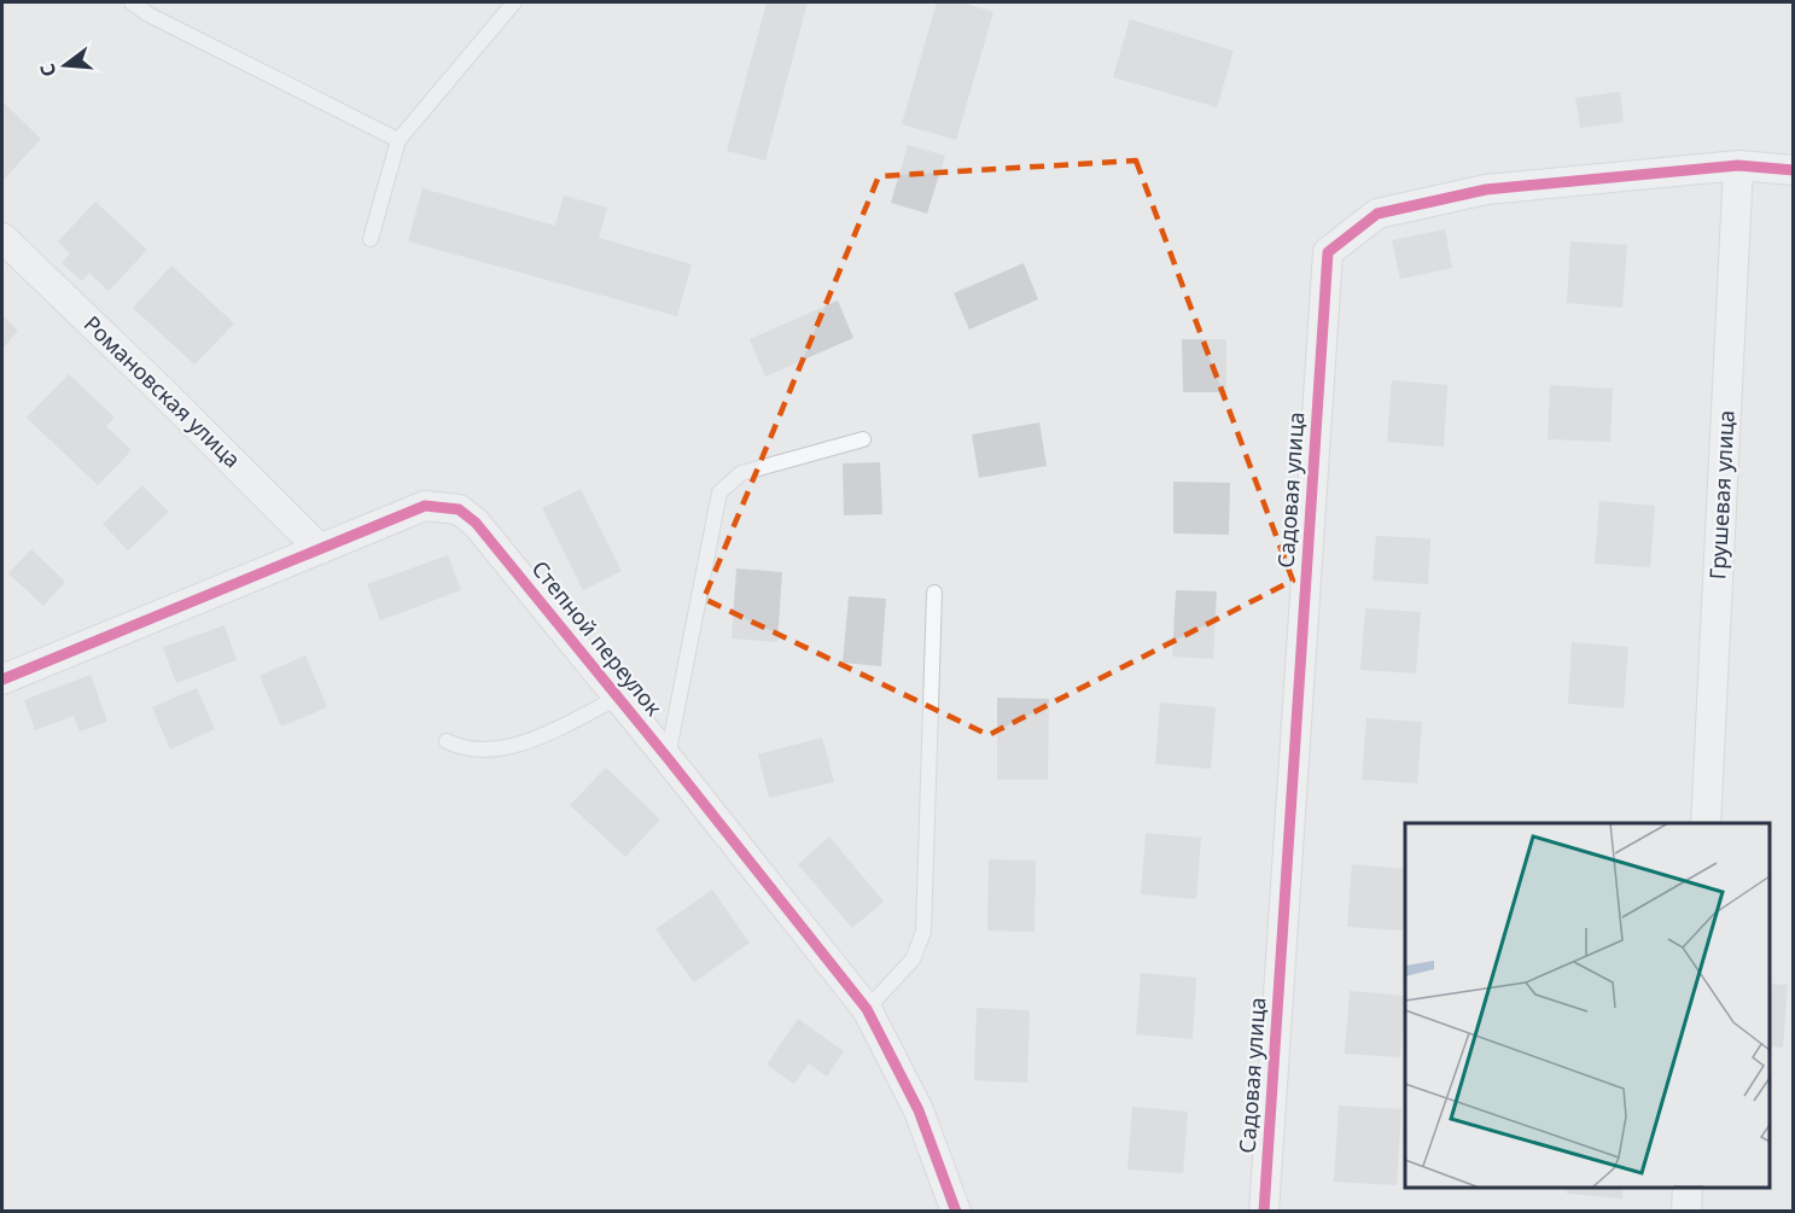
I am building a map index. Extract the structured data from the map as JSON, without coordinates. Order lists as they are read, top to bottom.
{
  "streets": {
    "street": [
      "Романовская улица",
      "Садовая улица",
      "Грушевая улица",
      "Степной переулок"
    ]
  },
  "crossings": [
    ["Романовская улица", "Степной переулок"],
    ["Садовая улица", "Грушевая улица"]
  ],
  "north": "left"
}
